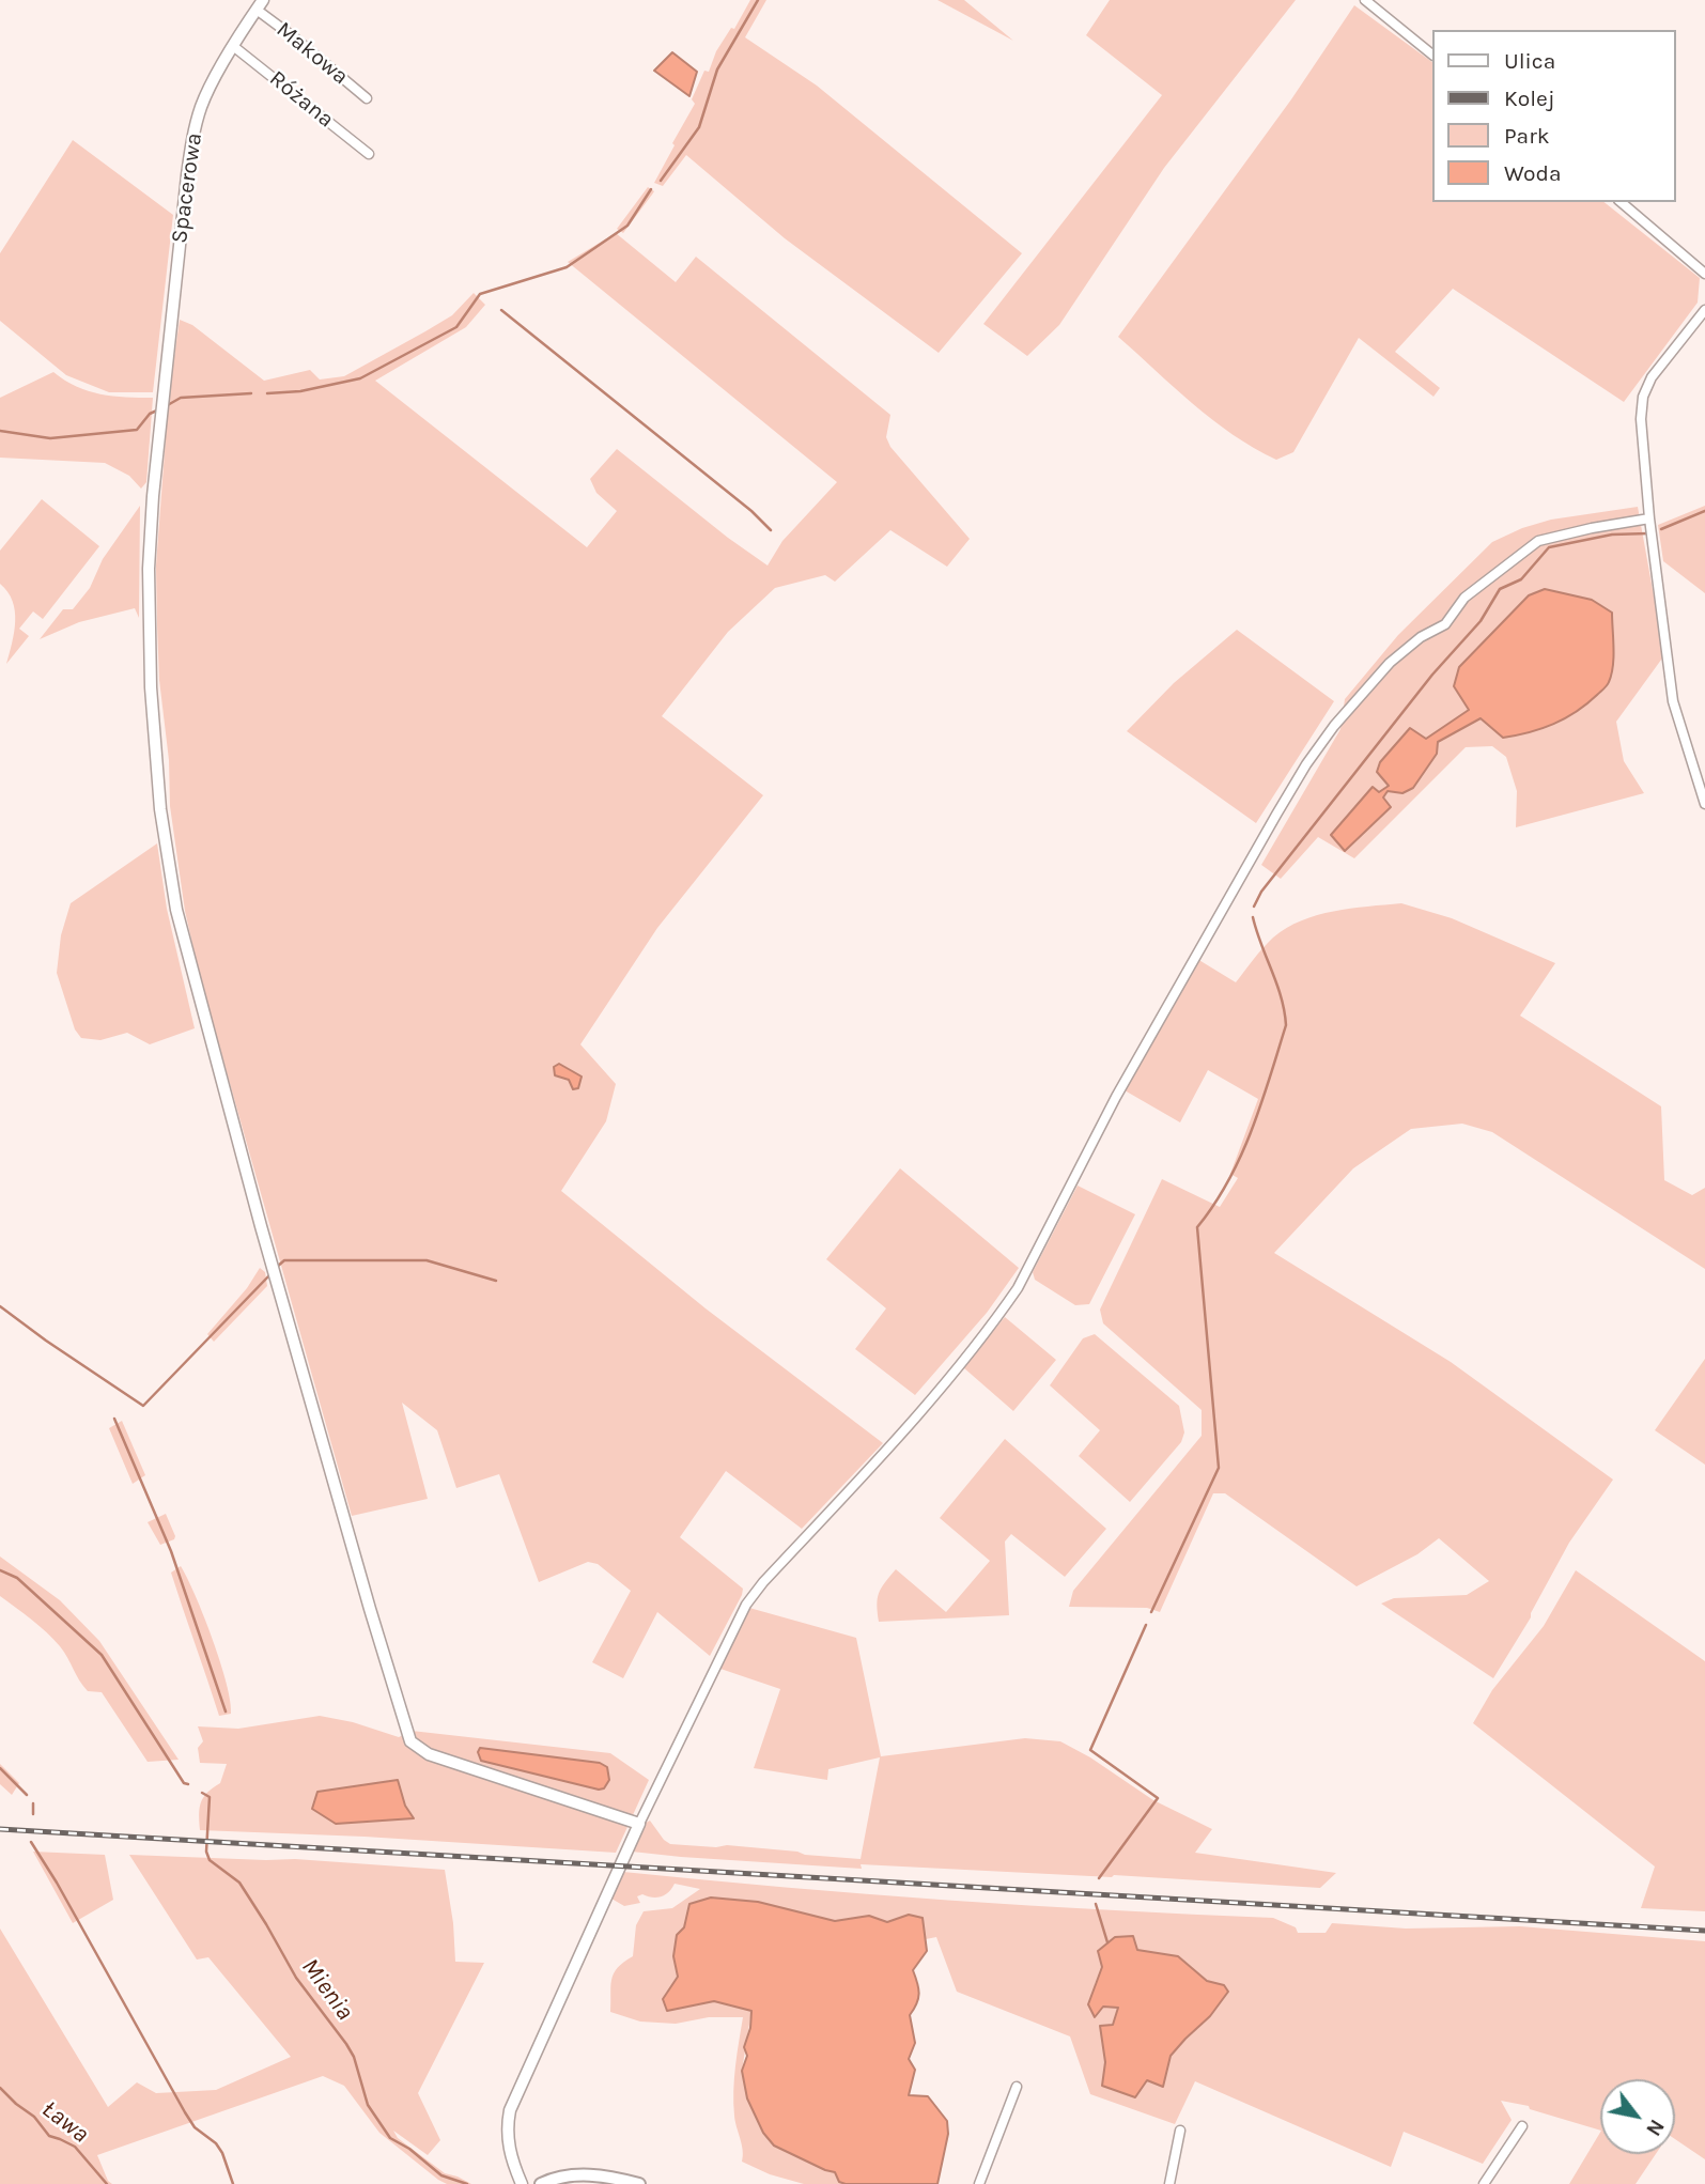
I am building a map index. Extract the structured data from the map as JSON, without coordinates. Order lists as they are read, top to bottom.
{
  "streets": {
    "street": ["Makowa", "Różana", "Spacerowa"]
  },
  "crossings": [
    ["Makowa", "Spacerowa"],
    ["Różana", "Spacerowa"]
  ],
  "water": ["Mienia", "Ława"],
  "legend": [
    "Ulica",
    "Kolej",
    "Park",
    "Woda"
  ],
  "north": "bottom right"
}
